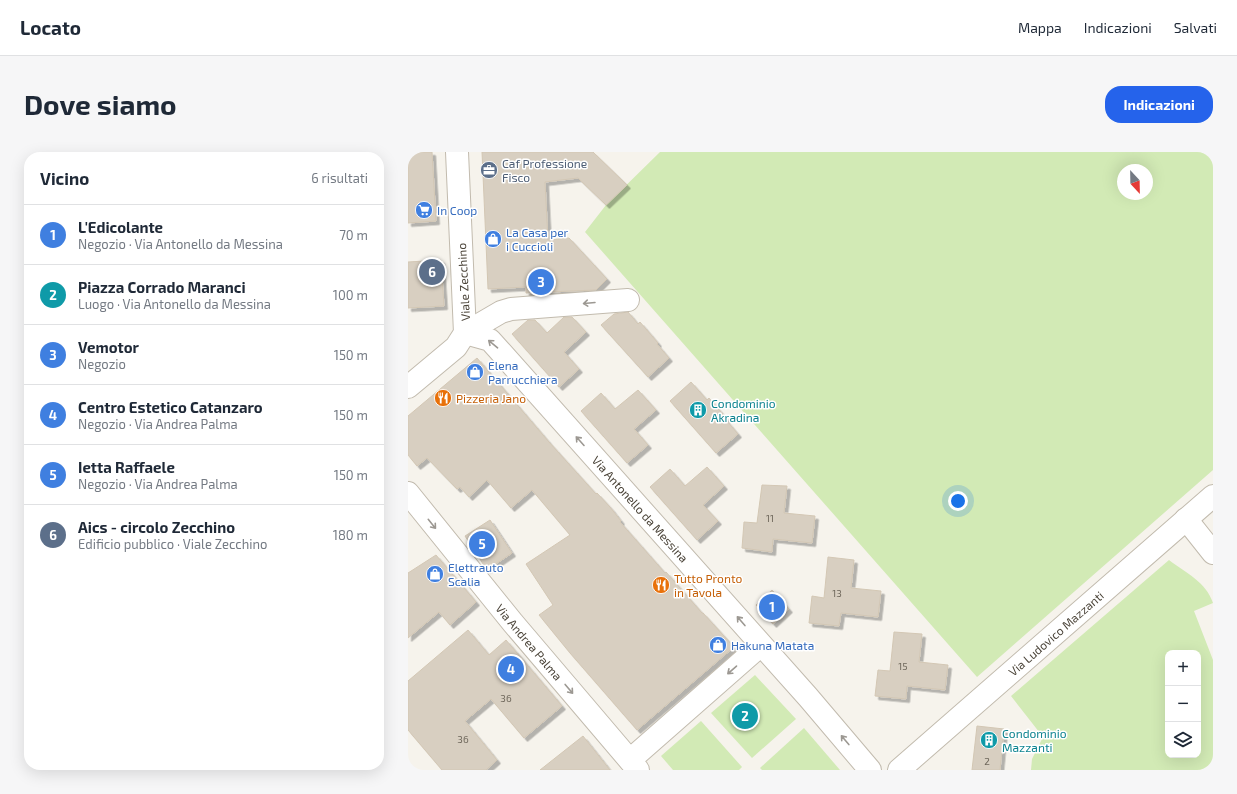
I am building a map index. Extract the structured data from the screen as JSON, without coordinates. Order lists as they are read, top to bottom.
{
  "streets": {
    "street": [
      "Viale Zecchino",
      "Via Antonello da Messina",
      "Via Ludovico Mazzanti",
      "Via Andrea Palma"
    ]
  },
  "crossings": [
    ["Viale Zecchino", "Via Antonello da Messina"]
  ],
  "one_way": ["Via Antonello da Messina", "Via Andrea Palma"],
  "places": {
    "office": ["Caf Professione Fisco"],
    "supermarket": ["In Coop"],
    "shop": [
      "La Casa per i Cuccioli",
      "Elena Parrucchiera",
      "Elettrauto Scalia",
      "Hakuna Matata"
    ],
    "restaurant": ["Pizzeria Jano", "Tutto Pronto in Tavola"],
    "building": ["Condominio Akradina", "Condominio Mazzanti"]
  },
  "house_numbers": [
    "11",
    "13",
    "15",
    "36",
    "36",
    "2"
  ],
  "north": "bottom",
  "page": {
    "header": "Locato",
    "nav": ["Mappa", "Indicazioni", "Salvati"],
    "buttons": "Indicazioni",
    "title": "Dove siamo",
    "heading": ["Vicino", "6 risultati"],
    "list": [
      {
        "mark": "1",
        "name": "L'Edicolante",
        "note": "Negozio · Via Antonello da Messina",
        "value": "70 m"
      },
      {
        "mark": "2",
        "name": "Piazza Corrado Maranci",
        "note": "Luogo · Via Antonello da Messina",
        "value": "100 m"
      },
      {
        "mark": "3",
        "name": "Vemotor",
        "note": "Negozio",
        "value": "150 m"
      },
      {
        "mark": "4",
        "name": "Centro Estetico Catanzaro",
        "note": "Negozio · Via Andrea Palma",
        "value": "150 m"
      },
      {
        "mark": "5",
        "name": "Ietta Raffaele",
        "note": "Negozio · Via Andrea Palma",
        "value": "150 m"
      },
      {
        "mark": "6",
        "name": "Aics - circolo Zecchino",
        "note": "Edificio pubblico · Viale Zecchino",
        "value": "180 m"
      }
    ],
    "pins": [
      "6",
      "3",
      "5",
      "1",
      "4",
      "2"
    ],
    "map_buttons": ["+", "−"]
  }
}
